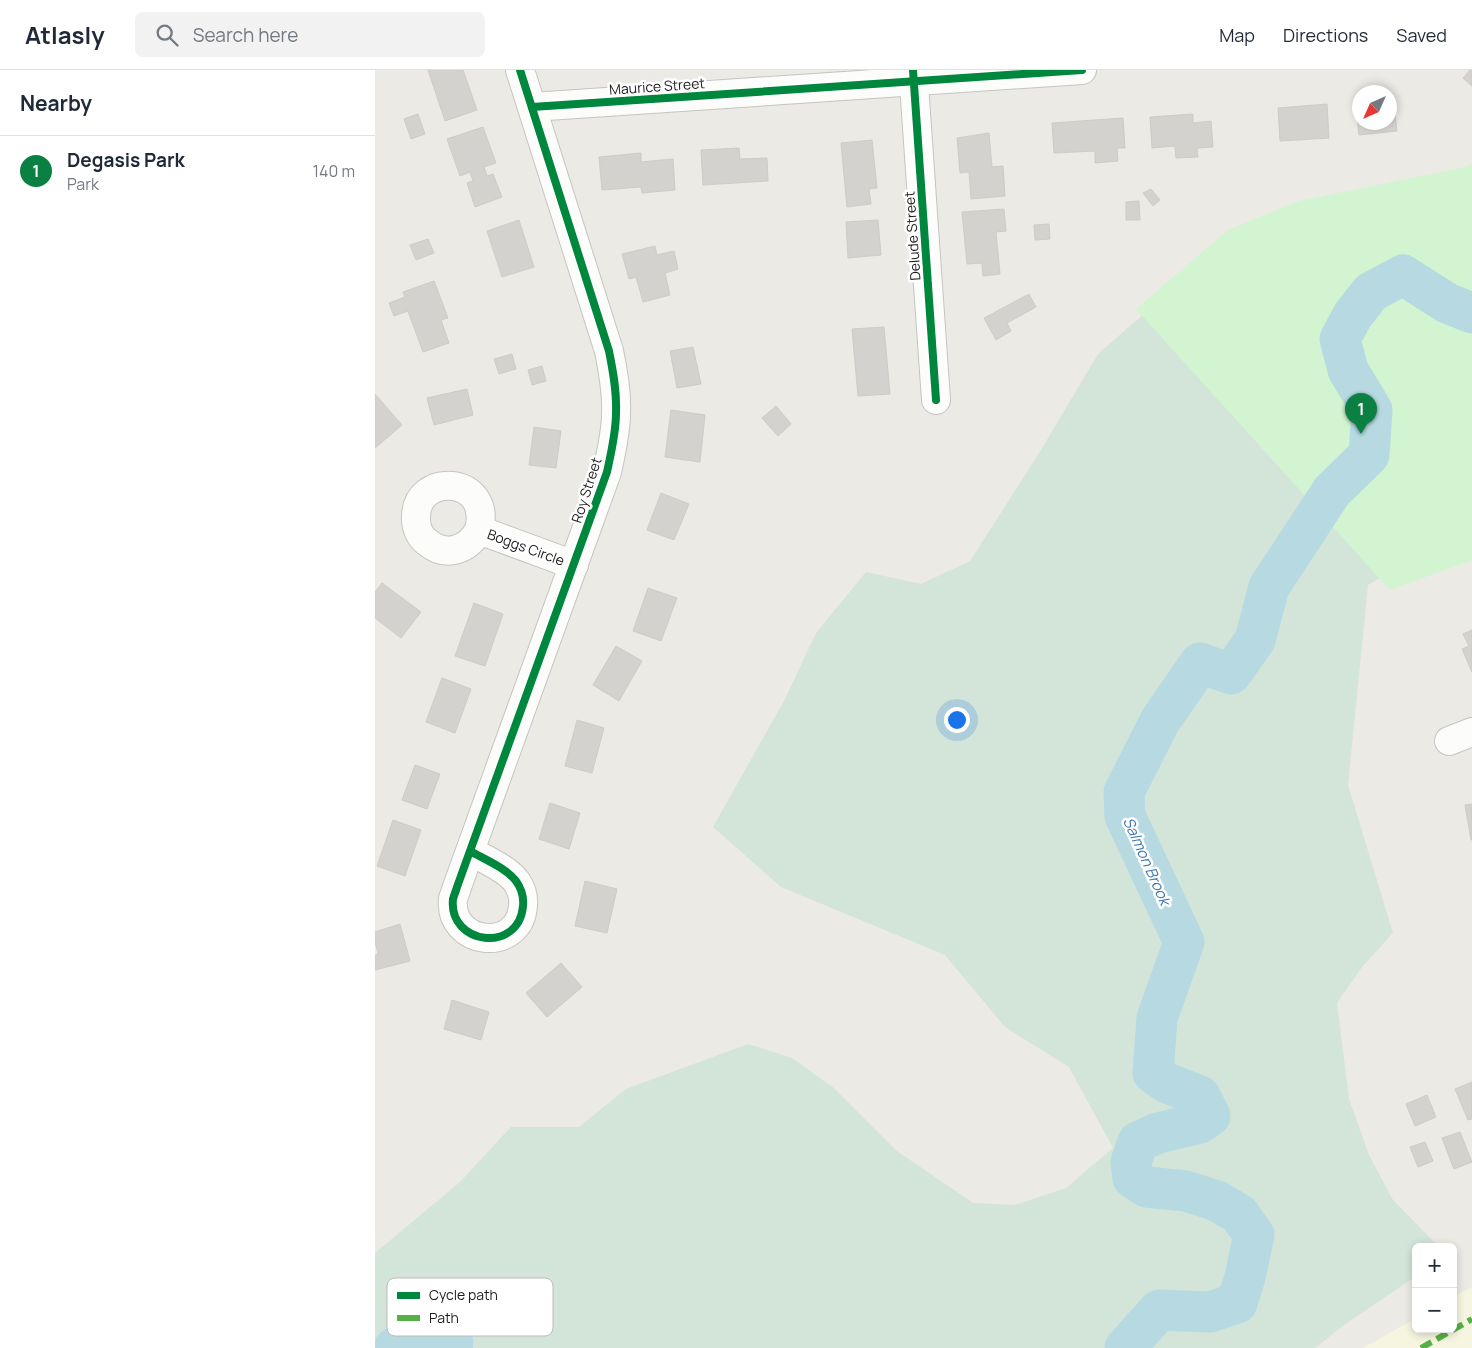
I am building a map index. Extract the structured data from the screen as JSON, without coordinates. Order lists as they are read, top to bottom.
{
  "streets": {
    "street": [
      "Maurice Street",
      "Delude Street",
      "Roy Street",
      "Boggs Circle"
    ]
  },
  "crossings": [
    ["Maurice Street", "Delude Street"],
    ["Maurice Street", "Roy Street"],
    ["Roy Street", "Boggs Circle"]
  ],
  "water": ["Salmon Brook"],
  "legend": ["Cycle path", "Path"],
  "north": "bottom left",
  "page": {
    "header": "Atlasly",
    "search": "Search here",
    "nav": ["Map", "Directions", "Saved"],
    "heading": "Nearby",
    "list": [
      {
        "mark": "1",
        "name": "Degasis Park",
        "note": "Park",
        "value": "140 m"
      }
    ],
    "pins": "1",
    "map_buttons": ["+", "−"]
  }
}
